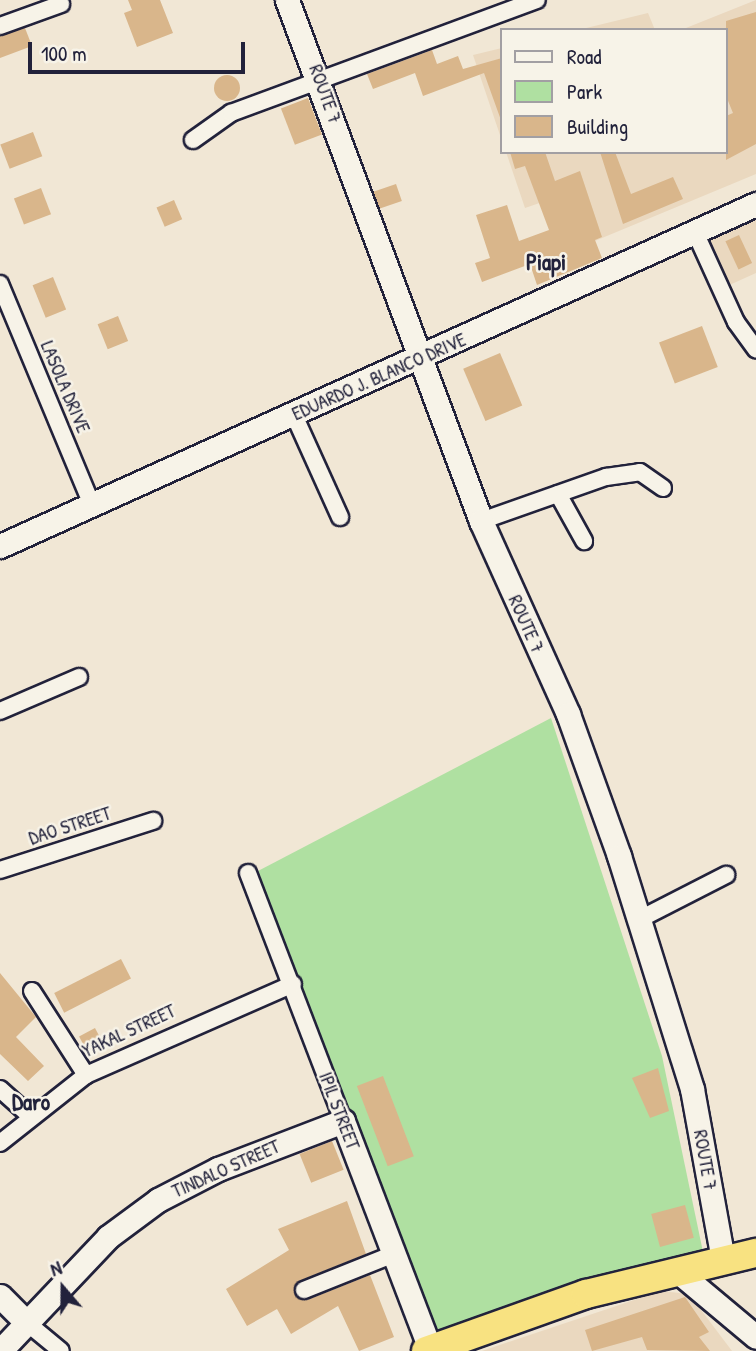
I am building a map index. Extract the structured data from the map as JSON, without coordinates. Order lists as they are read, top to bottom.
{
  "streets": {
    "street": [
      "ROUTE 7",
      "EDUARDO J. BLANCO DRIVE",
      "LASOLA DRIVE",
      "DAO STREET",
      "YAKAL STREET",
      "IPIL STREET",
      "TINDALO STREET"
    ]
  },
  "crossings": [
    ["ROUTE 7", "EDUARDO J. BLANCO DRIVE"],
    ["EDUARDO J. BLANCO DRIVE", "LASOLA DRIVE"],
    ["YAKAL STREET", "IPIL STREET"],
    ["IPIL STREET", "TINDALO STREET"]
  ],
  "districts": ["Piapi", "Daro"],
  "legend": ["Road", "Park", "Building"],
  "scale_bar": "100 m",
  "north": "top"
}
